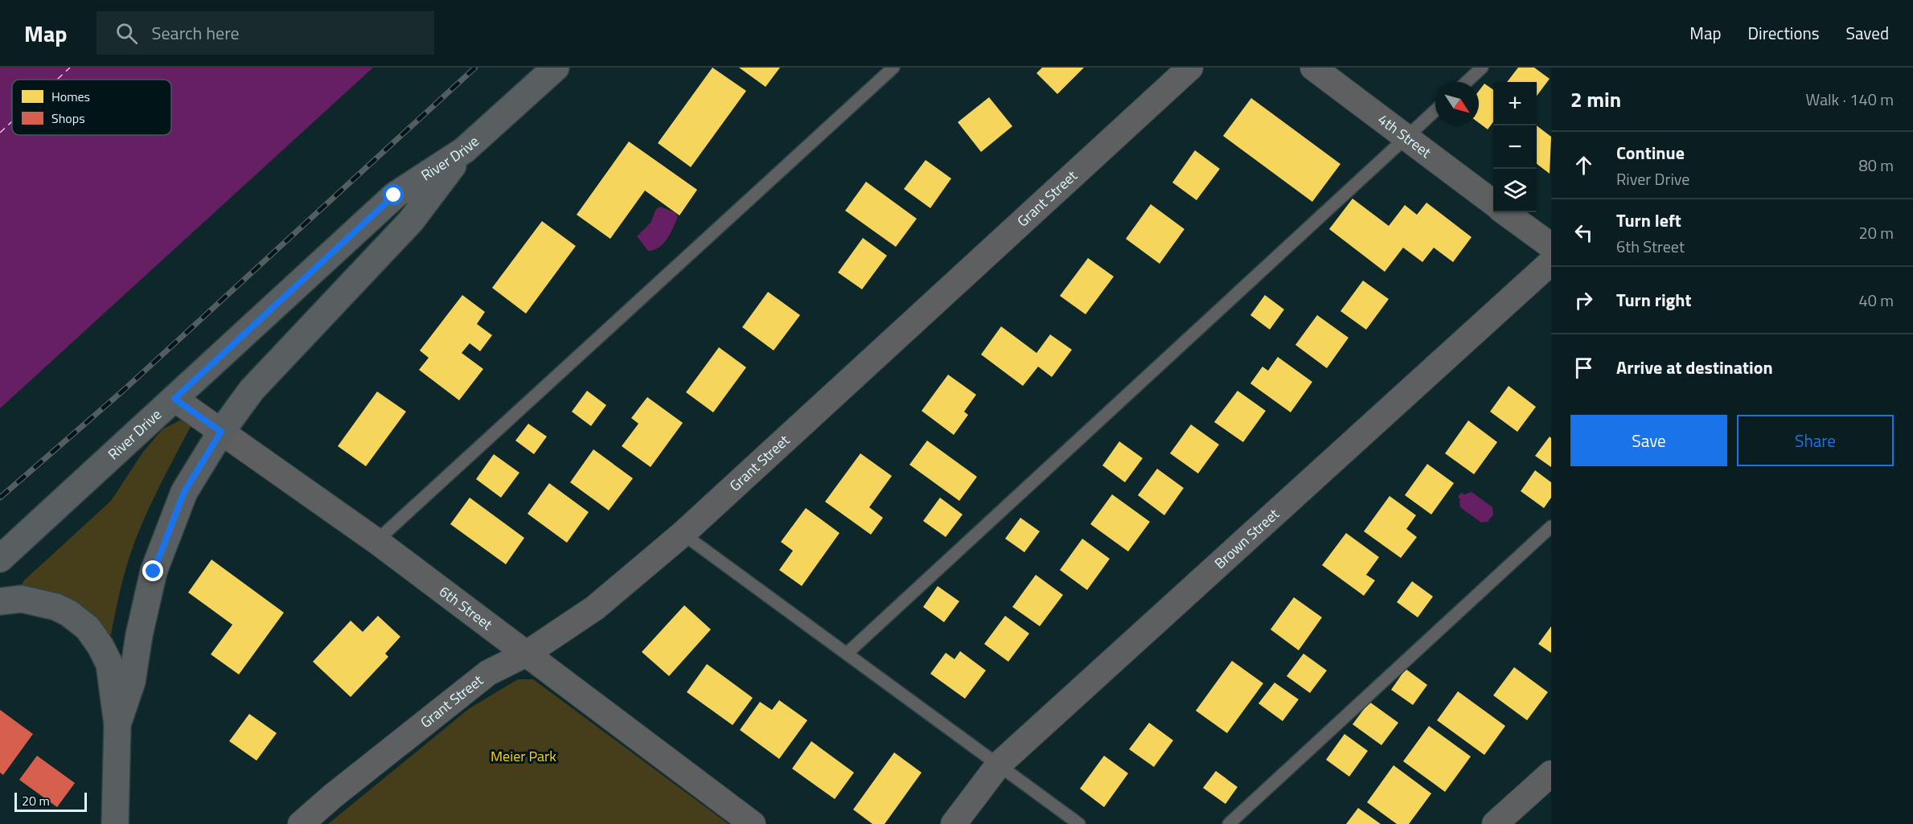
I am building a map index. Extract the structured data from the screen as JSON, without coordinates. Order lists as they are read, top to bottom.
{
  "streets": {
    "main road": ["River Drive"],
    "street": [
      "4th Street",
      "Grant Street",
      "Brown Street",
      "6th Street"
    ]
  },
  "crossings": [
    ["River Drive", "6th Street"],
    ["Grant Street", "6th Street"]
  ],
  "parks": ["Meier Park"],
  "legend": ["Homes", "Shops"],
  "scale_bar": "20 m",
  "north": "bottom right",
  "page": {
    "header": "Map",
    "search": "Search here",
    "nav": ["Map", "Directions", "Saved"],
    "heading": ["2 min", "Walk · 140 m"],
    "map_buttons": ["+", "−"],
    "list": [
      ["Continue", "River Drive", "80 m"],
      ["Turn left", "6th Street", "20 m"],
      ["Turn right", "40 m"],
      "Arrive at destination"
    ],
    "buttons": ["Save", "Share"],
    "scale": "20 m"
  }
}
